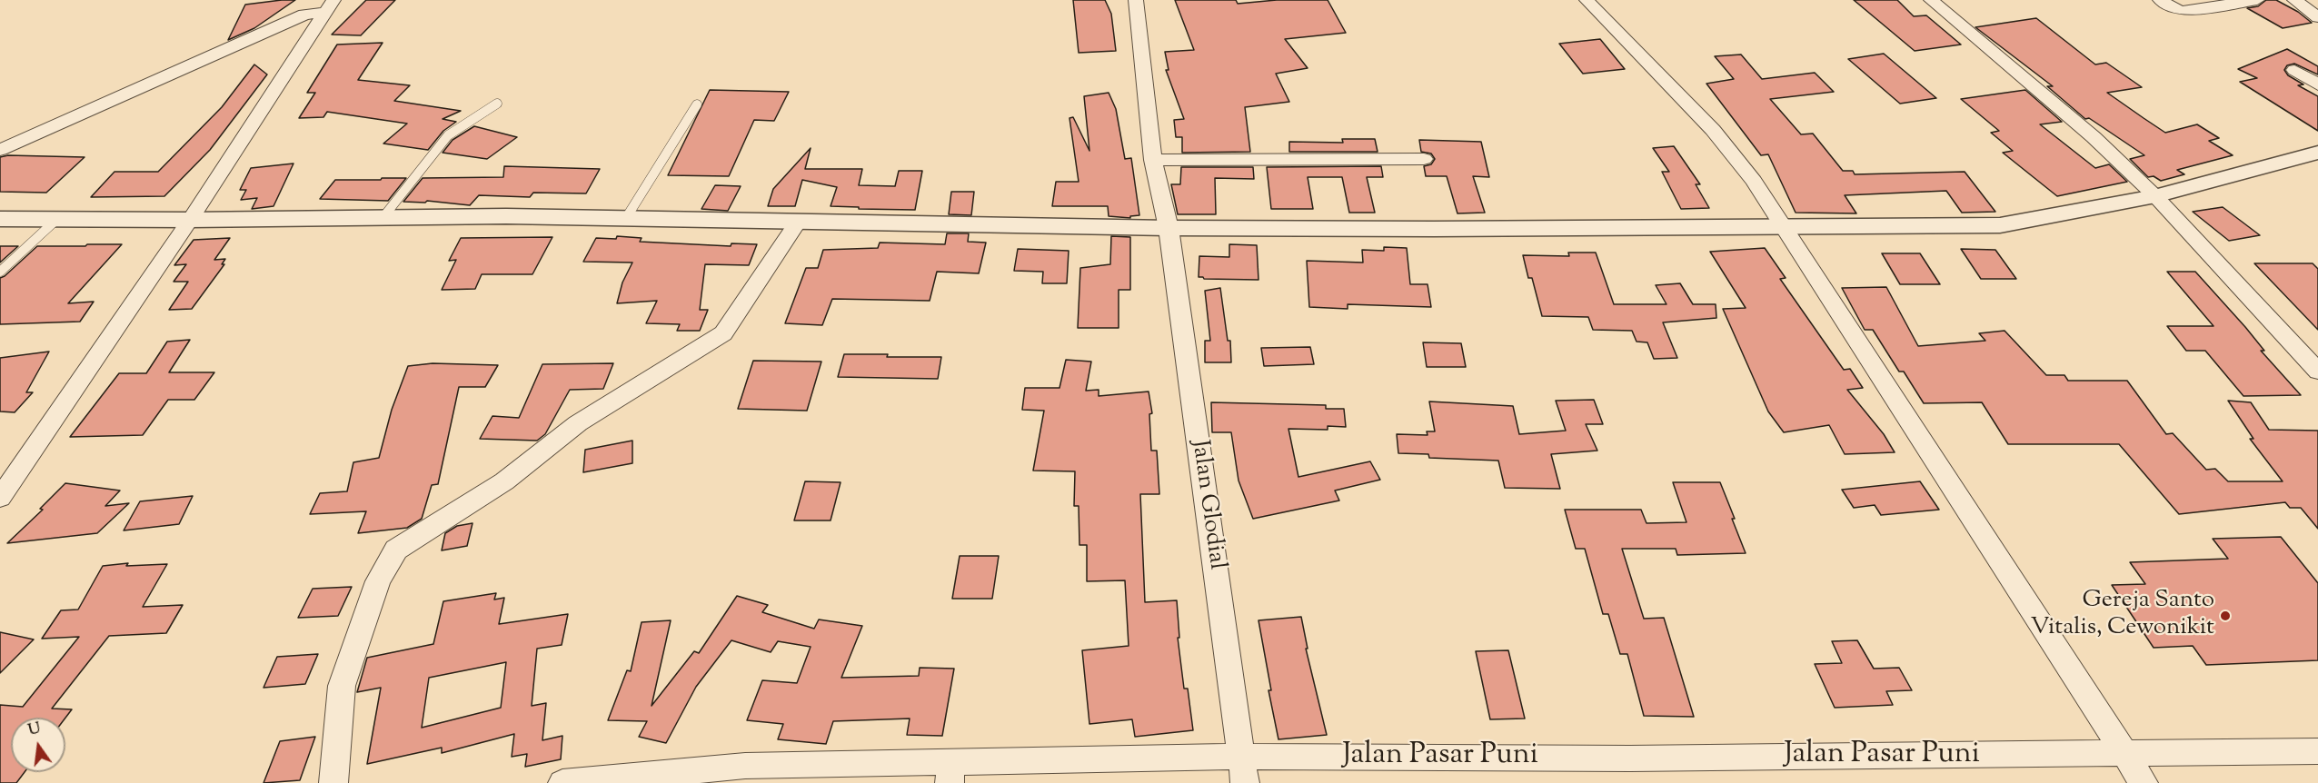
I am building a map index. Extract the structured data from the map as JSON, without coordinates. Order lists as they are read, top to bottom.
{
  "streets": {
    "street": ["Jalan Glodial", "Jalan Pasar Puni"]
  },
  "crossings": [
    ["Jalan Glodial", "Jalan Pasar Puni"]
  ],
  "places": ["Gereja Santo Vitalis, Cewonikit"],
  "north": "top"
}
